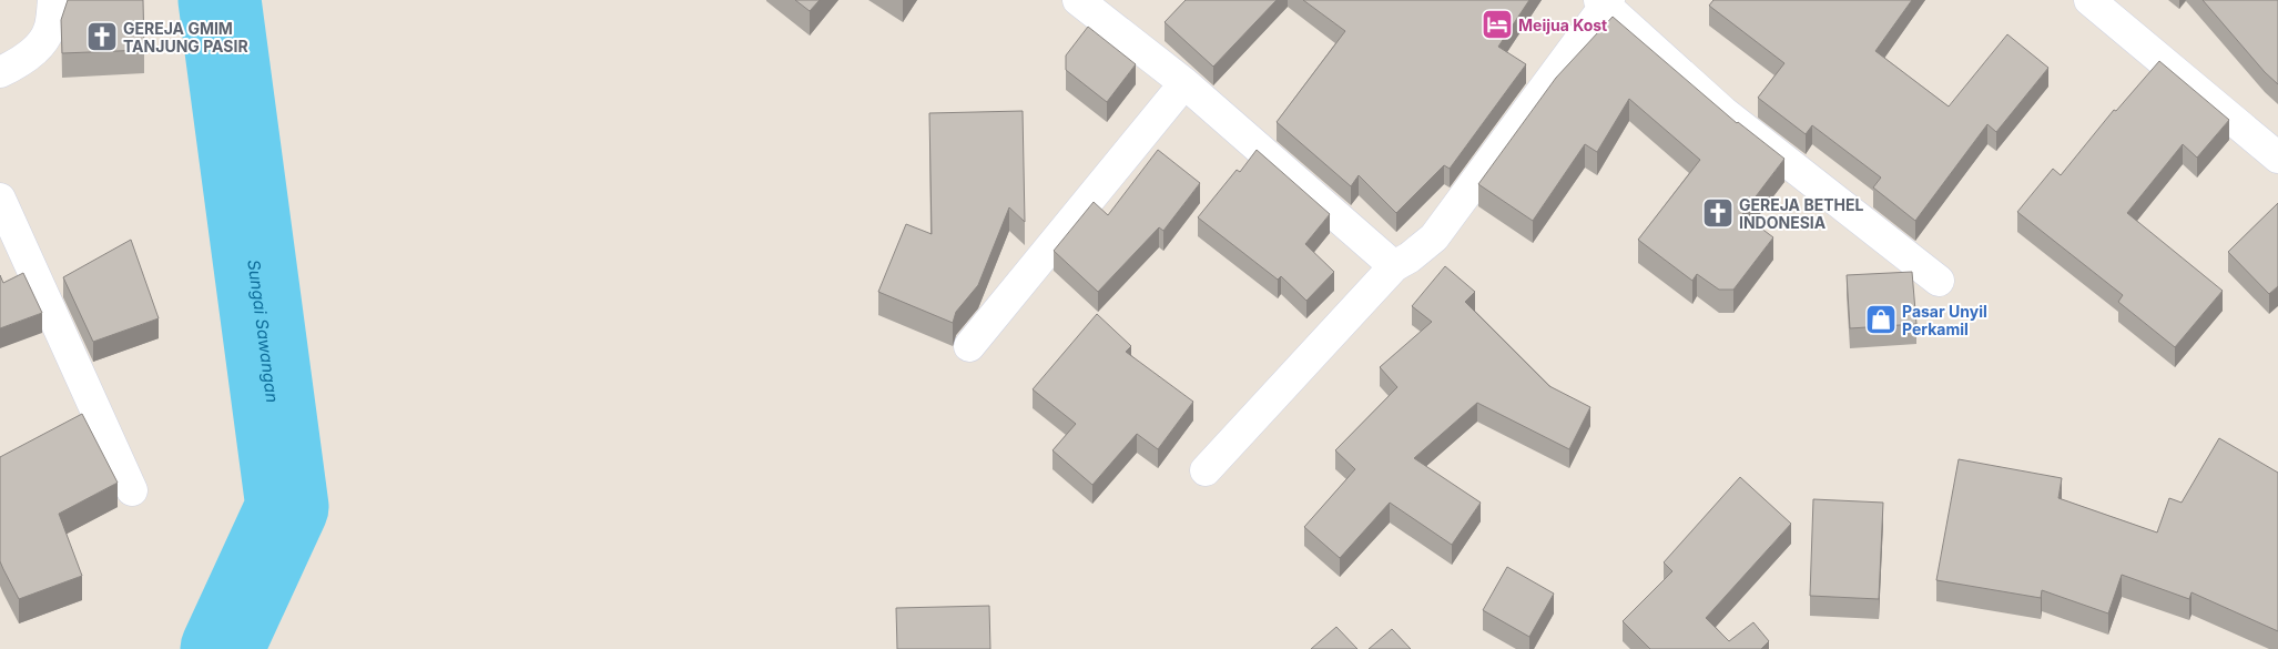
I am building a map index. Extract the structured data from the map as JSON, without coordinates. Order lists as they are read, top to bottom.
{
  "water": ["Sungai Sawangan"],
  "places": {
    "hotel": ["Meijua Kost"],
    "church": ["GEREJA GMIM TANJUNG PASIR", "GEREJA BETHEL INDONESIA"],
    "shop": ["Pasar Unyil Perkamil"]
  }
}
